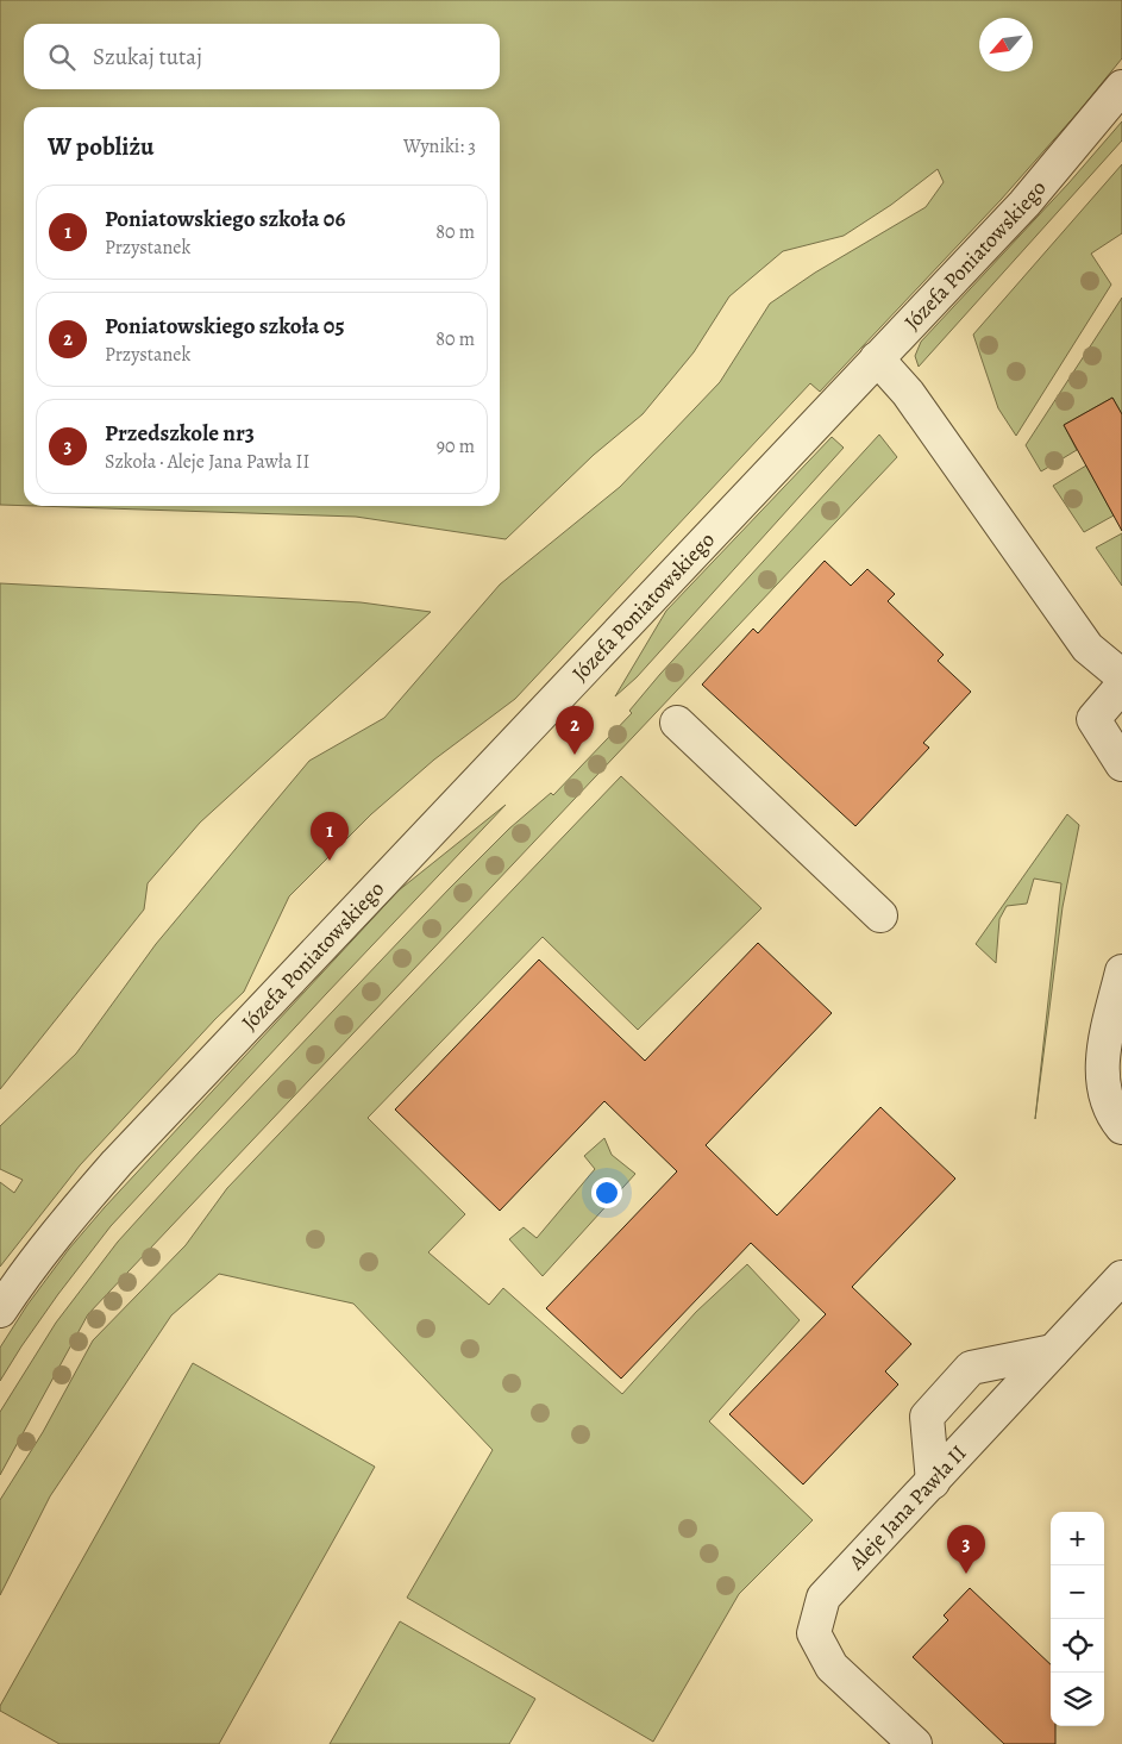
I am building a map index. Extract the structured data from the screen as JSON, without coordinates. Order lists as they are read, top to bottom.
{
  "streets": {
    "street": ["Józefa Poniatowskiego", "Aleje Jana Pawła II"]
  },
  "north": "bottom left",
  "page": {
    "search": "Szukaj tutaj",
    "heading": ["W pobliżu", "Wyniki: 3"],
    "list": [
      {
        "mark": "1",
        "name": "Poniatowskiego szkoła 06",
        "note": "Przystanek",
        "value": "80 m"
      },
      {
        "mark": "2",
        "name": "Poniatowskiego szkoła 05",
        "note": "Przystanek",
        "value": "80 m"
      },
      {
        "mark": "3",
        "name": "Przedszkole nr3",
        "note": "Szkoła · Aleje Jana Pawła II",
        "value": "90 m"
      }
    ],
    "pins": ["2", "1", "3"],
    "map_buttons": ["+", "−"]
  }
}
